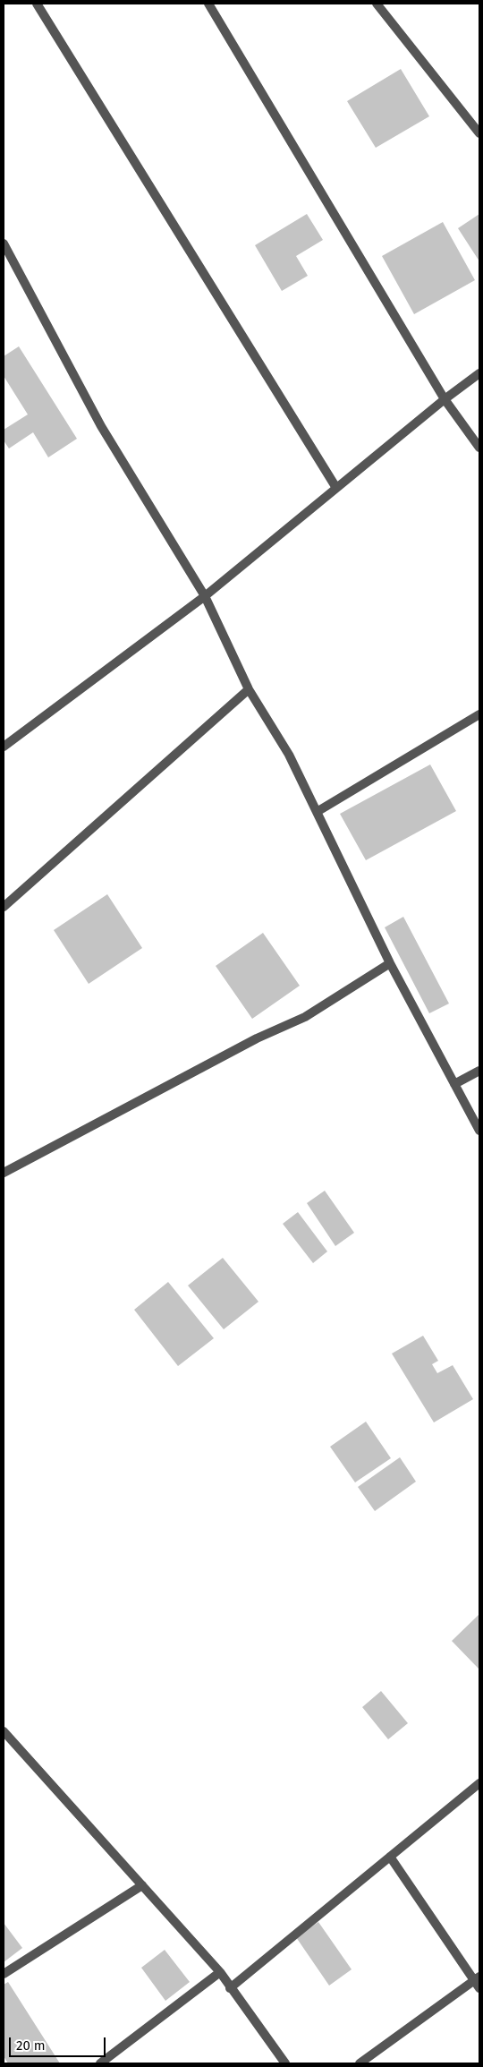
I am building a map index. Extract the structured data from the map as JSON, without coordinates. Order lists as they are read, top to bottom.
{
  "scale_bar": "20 m"
}
